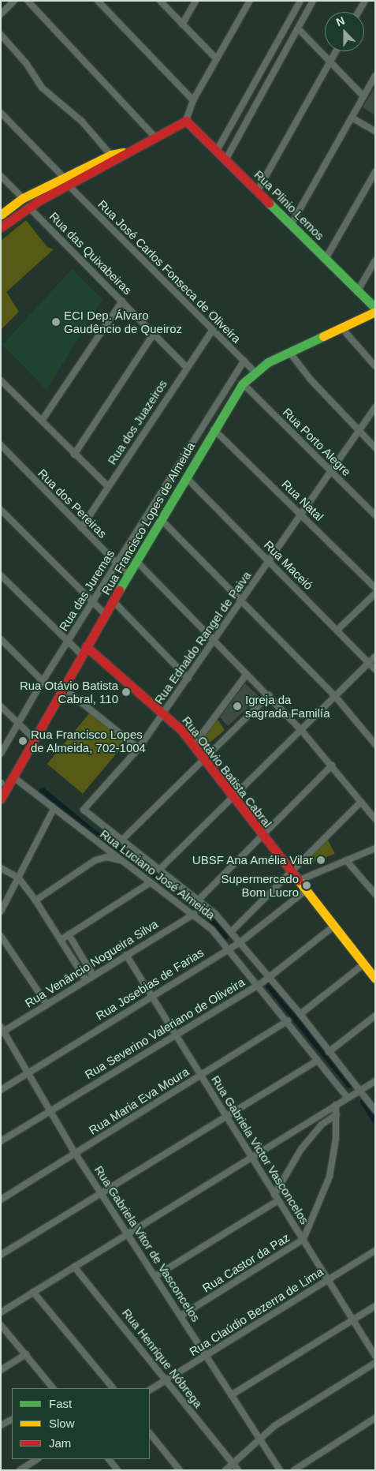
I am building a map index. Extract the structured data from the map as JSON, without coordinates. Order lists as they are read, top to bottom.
{
  "streets": {
    "street": [
      "Rua Plinio Lemos",
      "Rua das Quixabeiras",
      "Rua José Carlos Fonseca de Oliveira",
      "Rua dos Juazeiros",
      "Rua Porto Alegre",
      "Rua Natal",
      "Rua dos Pereiras",
      "Rua Francisco Lopes de Almeida",
      "Rua Maceió",
      "Rua das Juremas",
      "Rua Ednaldo Rangel de Paiva",
      "Rua Otávio Batista Cabral",
      "Rua Luciano José Almeida",
      "Rua Venâncio Nogueira Silva",
      "Rua Josebias de Farias",
      "Rua Severino Valeriano de Oliveira",
      "Rua Maria Eva Moura",
      "Rua Gabriela Victor Vasconcelos",
      "Rua Gabriela Vitor de Vasconcelos",
      "Rua Castor da Paz",
      "Rua Claúdio Bezerra de Lima",
      "Rua Henrique Nóbrega"
    ]
  },
  "crossings": [
    ["Rua das Quixabeiras", "Rua dos Juazeiros"],
    ["Rua José Carlos Fonseca de Oliveira", "Rua dos Juazeiros"],
    ["Rua José Carlos Fonseca de Oliveira", "Rua Francisco Lopes de Almeida"],
    ["Rua José Carlos Fonseca de Oliveira", "Rua das Juremas"],
    ["Rua dos Juazeiros", "Rua dos Pereiras"],
    ["Rua Porto Alegre", "Rua Francisco Lopes de Almeida"],
    ["Rua Porto Alegre", "Rua Ednaldo Rangel de Paiva"],
    ["Rua Natal", "Rua Francisco Lopes de Almeida"],
    ["Rua Natal", "Rua Ednaldo Rangel de Paiva"],
    ["Rua dos Pereiras", "Rua Francisco Lopes de Almeida"],
    ["Rua dos Pereiras", "Rua das Juremas"],
    ["Rua Francisco Lopes de Almeida", "Rua Maceió"],
    ["Rua Francisco Lopes de Almeida", "Rua Otávio Batista Cabral"],
    ["Rua Francisco Lopes de Almeida", "Rua Luciano José Almeida"],
    ["Rua Maceió", "Rua Ednaldo Rangel de Paiva"],
    ["Rua Ednaldo Rangel de Paiva", "Rua Otávio Batista Cabral"],
    ["Rua Ednaldo Rangel de Paiva", "Rua Luciano José Almeida"],
    ["Rua Otávio Batista Cabral", "Rua Josebias de Farias"],
    ["Rua Otávio Batista Cabral", "Rua Severino Valeriano de Oliveira"],
    ["Rua Luciano José Almeida", "Rua Venâncio Nogueira Silva"],
    ["Rua Luciano José Almeida", "Rua Josebias de Farias"],
    ["Rua Luciano José Almeida", "Rua Severino Valeriano de Oliveira"],
    ["Rua Luciano José Almeida", "Rua Maria Eva Moura"],
    ["Rua Venâncio Nogueira Silva", "Rua Gabriela Victor Vasconcelos"],
    ["Rua Venâncio Nogueira Silva", "Rua Gabriela Vitor de Vasconcelos"],
    ["Rua Josebias de Farias", "Rua Gabriela Victor Vasconcelos"],
    ["Rua Josebias de Farias", "Rua Gabriela Vitor de Vasconcelos"],
    ["Rua Severino Valeriano de Oliveira", "Rua Gabriela Victor Vasconcelos"],
    ["Rua Severino Valeriano de Oliveira", "Rua Gabriela Vitor de Vasconcelos"],
    ["Rua Maria Eva Moura", "Rua Gabriela Victor Vasconcelos"],
    ["Rua Maria Eva Moura", "Rua Gabriela Vitor de Vasconcelos"],
    ["Rua Gabriela Victor Vasconcelos", "Rua Castor da Paz"],
    ["Rua Gabriela Victor Vasconcelos", "Rua Claúdio Bezerra de Lima"],
    ["Rua Gabriela Vitor de Vasconcelos", "Rua Castor da Paz"],
    ["Rua Gabriela Vitor de Vasconcelos", "Rua Claúdio Bezerra de Lima"],
    ["Rua Claúdio Bezerra de Lima", "Rua Henrique Nóbrega"]
  ],
  "places": [
    "ECI Dep. Álvaro Gaudêncio de Queiroz",
    "Rua Otávio Batista Cabral, 110",
    "Igreja da sagrada Familía",
    "Rua Francisco Lopes de Almeida, 702-1004",
    "UBSF Ana Amélia Vilar",
    "Supermercado Bom Lucro"
  ],
  "legend": ["Fast", "Slow", "Jam"],
  "north": "top"
}
